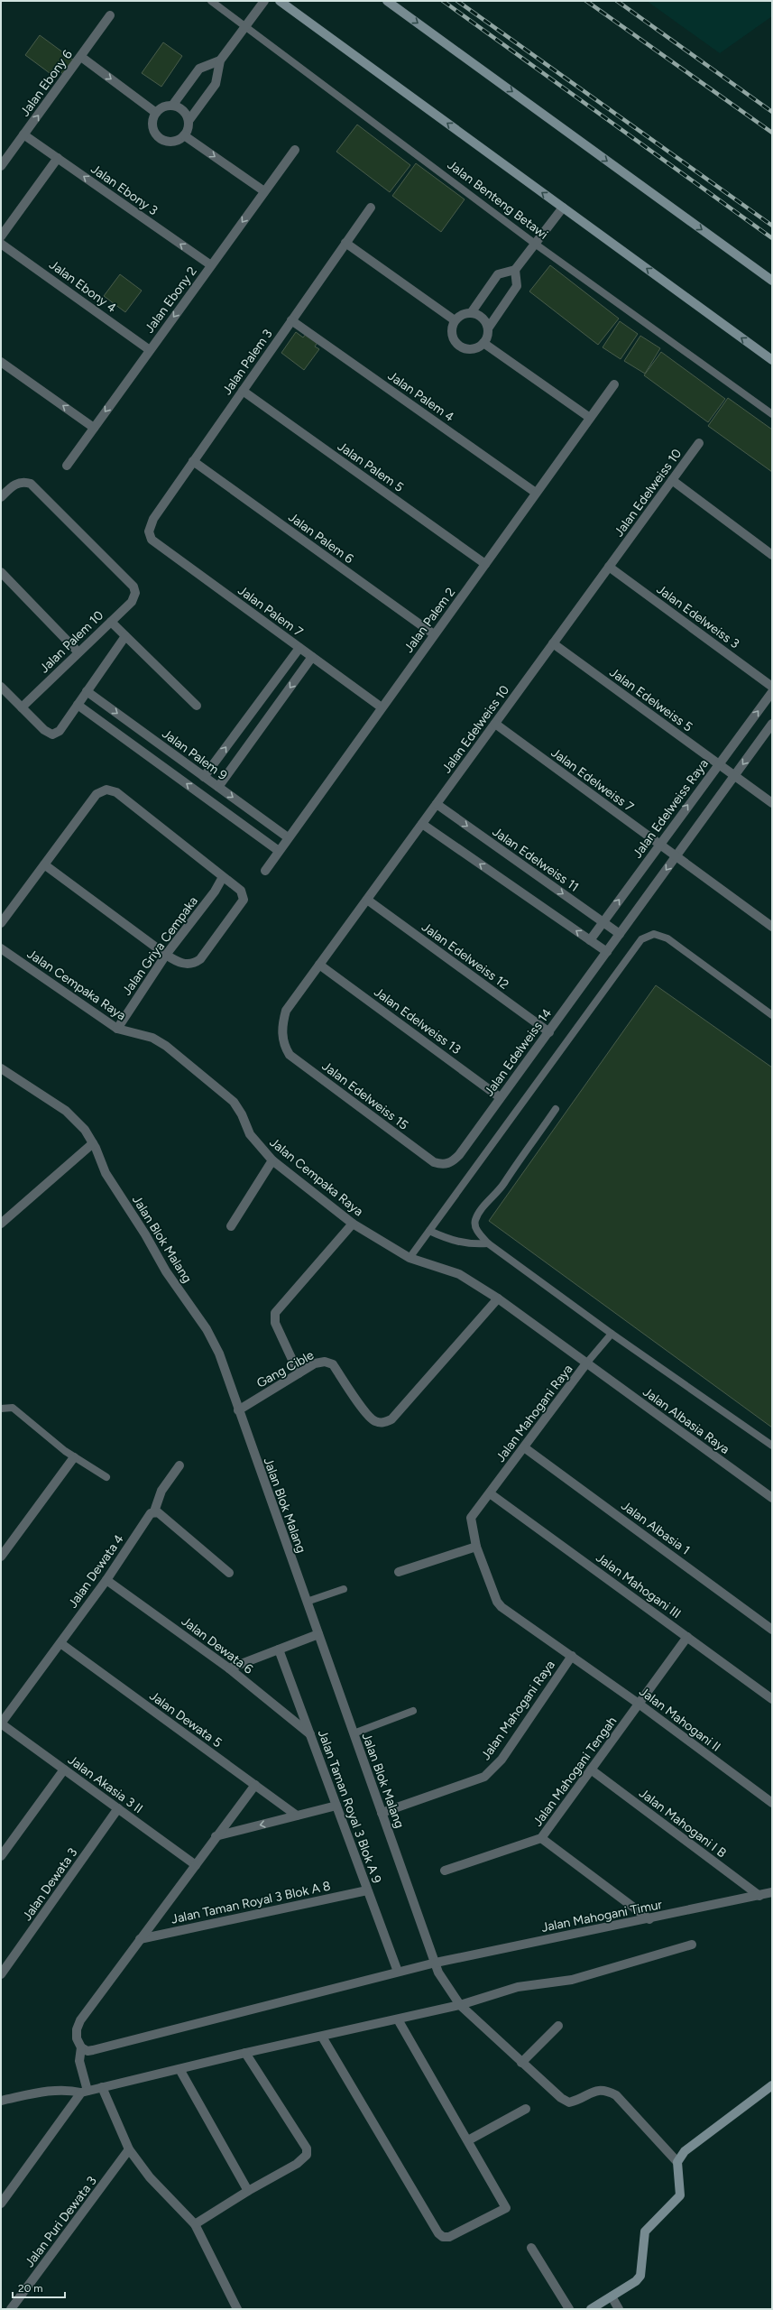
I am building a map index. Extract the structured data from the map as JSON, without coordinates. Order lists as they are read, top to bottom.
{
  "streets": {
    "street": [
      "Jalan Ebony 6",
      "Jalan Ebony 3",
      "Jalan Ebony 4",
      "Jalan Ebony 2",
      "Jalan Palem 3",
      "Jalan Palem 4",
      "Jalan Palem 5",
      "Jalan Edelweiss 10",
      "Jalan Palem 6",
      "Jalan Palem 7",
      "Jalan Edelweiss 3",
      "Jalan Palem 2",
      "Jalan Palem 10",
      "Jalan Edelweiss 5",
      "Jalan Palem 9",
      "Jalan Edelweiss 7",
      "Jalan Edelweiss Raya",
      "Jalan Edelweiss 11",
      "Jalan Griya Cempaka",
      "Jalan Edelweiss 12",
      "Jalan Cempaka Raya",
      "Jalan Edelweiss 13",
      "Jalan Edelweiss 14",
      "Jalan Edelweiss 15",
      "Jalan Blok Malang",
      "Gang Cible",
      "Jalan Mahogani Raya",
      "Jalan Albasia Raya",
      "Jalan Albasia 1",
      "Jalan Dewata 4",
      "Jalan Mahogani III",
      "Jalan Dewata 6",
      "Jalan Dewata 5",
      "Jalan Mahogani II",
      "Jalan Mahogani Tengah",
      "Jalan Akasia 3 II",
      "Jalan Taman Royal 3 Blok A 9",
      "Jalan Mahogani I B",
      "Jalan Dewata 3",
      "Jalan Taman Royal 3 Blok A 8",
      "Jalan Mahogani Timur",
      "Jalan Puri Dewata 3"
    ],
    "lane": ["Jalan Benteng Betawi"]
  },
  "crossings": [
    ["Jalan Ebony 6", "Jalan Ebony 3"],
    ["Jalan Ebony 3", "Jalan Ebony 2"],
    ["Jalan Ebony 4", "Jalan Ebony 2"],
    ["Jalan Palem 3", "Jalan Palem 4"],
    ["Jalan Palem 3", "Jalan Palem 5"],
    ["Jalan Palem 3", "Jalan Palem 6"],
    ["Jalan Palem 3", "Jalan Palem 7"],
    ["Jalan Palem 4", "Jalan Palem 2"],
    ["Jalan Palem 5", "Jalan Palem 2"],
    ["Jalan Edelweiss 10", "Jalan Edelweiss 3"],
    ["Jalan Edelweiss 10", "Jalan Edelweiss 5"],
    ["Jalan Edelweiss 10", "Jalan Edelweiss 7"],
    ["Jalan Edelweiss 10", "Jalan Edelweiss 11"],
    ["Jalan Edelweiss 10", "Jalan Edelweiss 12"],
    ["Jalan Edelweiss 10", "Jalan Edelweiss 13"],
    ["Jalan Edelweiss 10", "Jalan Edelweiss 15"],
    ["Jalan Palem 6", "Jalan Palem 2"],
    ["Jalan Palem 7", "Jalan Palem 2"],
    ["Jalan Palem 2", "Jalan Palem 9"],
    ["Jalan Edelweiss 5", "Jalan Edelweiss Raya"],
    ["Jalan Edelweiss 7", "Jalan Edelweiss Raya"],
    ["Jalan Edelweiss Raya", "Jalan Edelweiss 11"],
    ["Jalan Griya Cempaka", "Jalan Cempaka Raya"],
    ["Jalan Edelweiss 12", "Jalan Edelweiss 14"],
    ["Jalan Cempaka Raya", "Gang Cible"],
    ["Jalan Cempaka Raya", "Jalan Mahogani Raya"],
    ["Jalan Cempaka Raya", "Jalan Albasia Raya"],
    ["Jalan Edelweiss 13", "Jalan Edelweiss 14"],
    ["Jalan Edelweiss 14", "Jalan Edelweiss 15"],
    ["Jalan Blok Malang", "Gang Cible"],
    ["Jalan Blok Malang", "Jalan Mahogani Raya"],
    ["Jalan Blok Malang", "Jalan Mahogani Timur"],
    ["Jalan Mahogani Raya", "Jalan Albasia Raya"],
    ["Jalan Mahogani Raya", "Jalan Albasia 1"],
    ["Jalan Mahogani Raya", "Jalan Mahogani III"],
    ["Jalan Mahogani Raya", "Jalan Mahogani II"],
    ["Jalan Dewata 4", "Jalan Dewata 6"],
    ["Jalan Dewata 4", "Jalan Dewata 5"],
    ["Jalan Dewata 4", "Jalan Akasia 3 II"],
    ["Jalan Mahogani III", "Jalan Mahogani Tengah"],
    ["Jalan Dewata 6", "Jalan Taman Royal 3 Blok A 9"],
    ["Jalan Mahogani II", "Jalan Mahogani Tengah"],
    ["Jalan Mahogani Tengah", "Jalan Mahogani I B"],
    ["Jalan Akasia 3 II", "Jalan Dewata 3"],
    ["Jalan Taman Royal 3 Blok A 9", "Jalan Taman Royal 3 Blok A 8"],
    ["Jalan Taman Royal 3 Blok A 9", "Jalan Mahogani Timur"],
    ["Jalan Mahogani I B", "Jalan Mahogani Timur"]
  ],
  "one_way": ["Jalan Ebony 6", "Jalan Ebony 3", "Jalan Ebony 2"],
  "scale_bar": "20 m"
}
